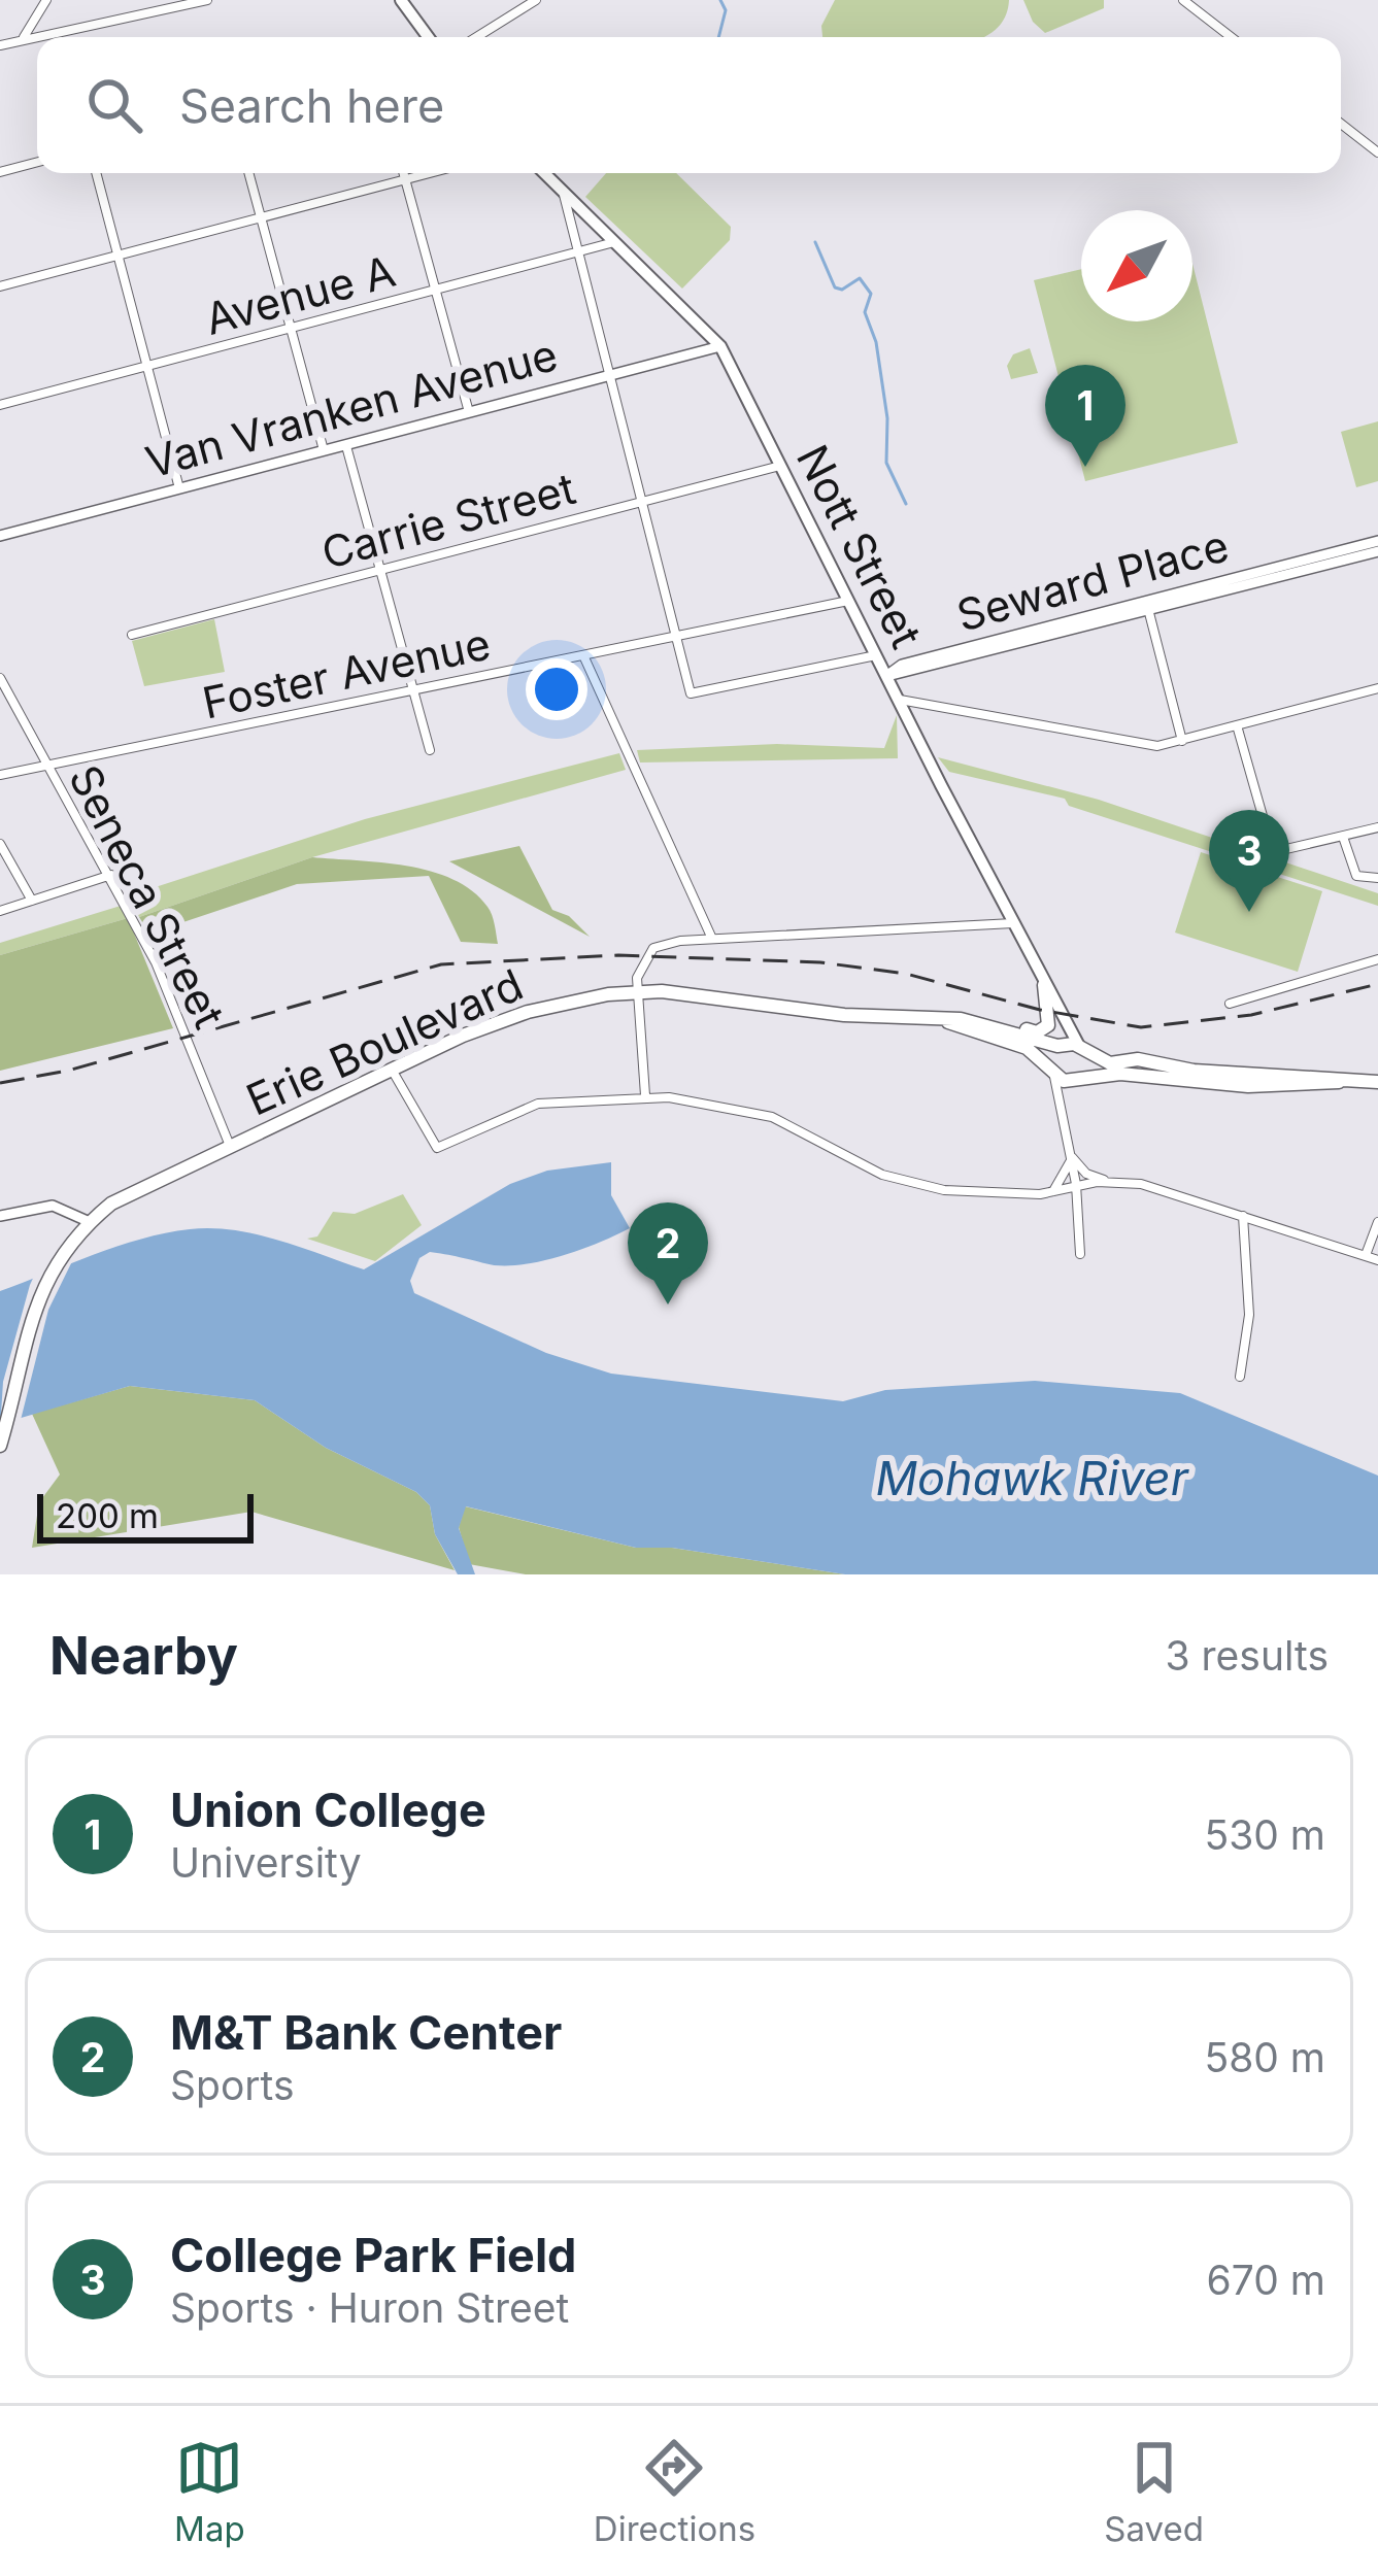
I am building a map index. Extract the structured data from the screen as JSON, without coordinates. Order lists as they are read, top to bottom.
{
  "streets": {
    "highway": ["Erie Boulevard"],
    "main road": ["Nott Street"],
    "street": [
      "Avenue A",
      "Van Vranken Avenue",
      "Carrie Street",
      "Seward Place",
      "Foster Avenue",
      "Seneca Street"
    ]
  },
  "crossings": [
    ["Avenue A", "Nott Street"],
    ["Van Vranken Avenue", "Nott Street"],
    ["Carrie Street", "Nott Street"],
    ["Nott Street", "Seward Place"],
    ["Nott Street", "Foster Avenue"],
    ["Nott Street", "Erie Boulevard"],
    ["Foster Avenue", "Seneca Street"],
    ["Seneca Street", "Erie Boulevard"]
  ],
  "water": ["Mohawk River"],
  "scale_bar": "200 m",
  "north": "bottom left",
  "page": {
    "search": "Search here",
    "pins": ["1", "3", "2"],
    "scale": "200 m",
    "heading": ["Nearby", "3 results"],
    "list": [
      {
        "mark": "1",
        "name": "Union College",
        "note": "University",
        "value": "530 m"
      },
      {
        "mark": "2",
        "name": "M&T Bank Center",
        "note": "Sports",
        "value": "580 m"
      },
      {
        "mark": "3",
        "name": "College Park Field",
        "note": "Sports · Huron Street",
        "value": "670 m"
      }
    ],
    "nav": ["Map", "Directions", "Saved"]
  }
}
